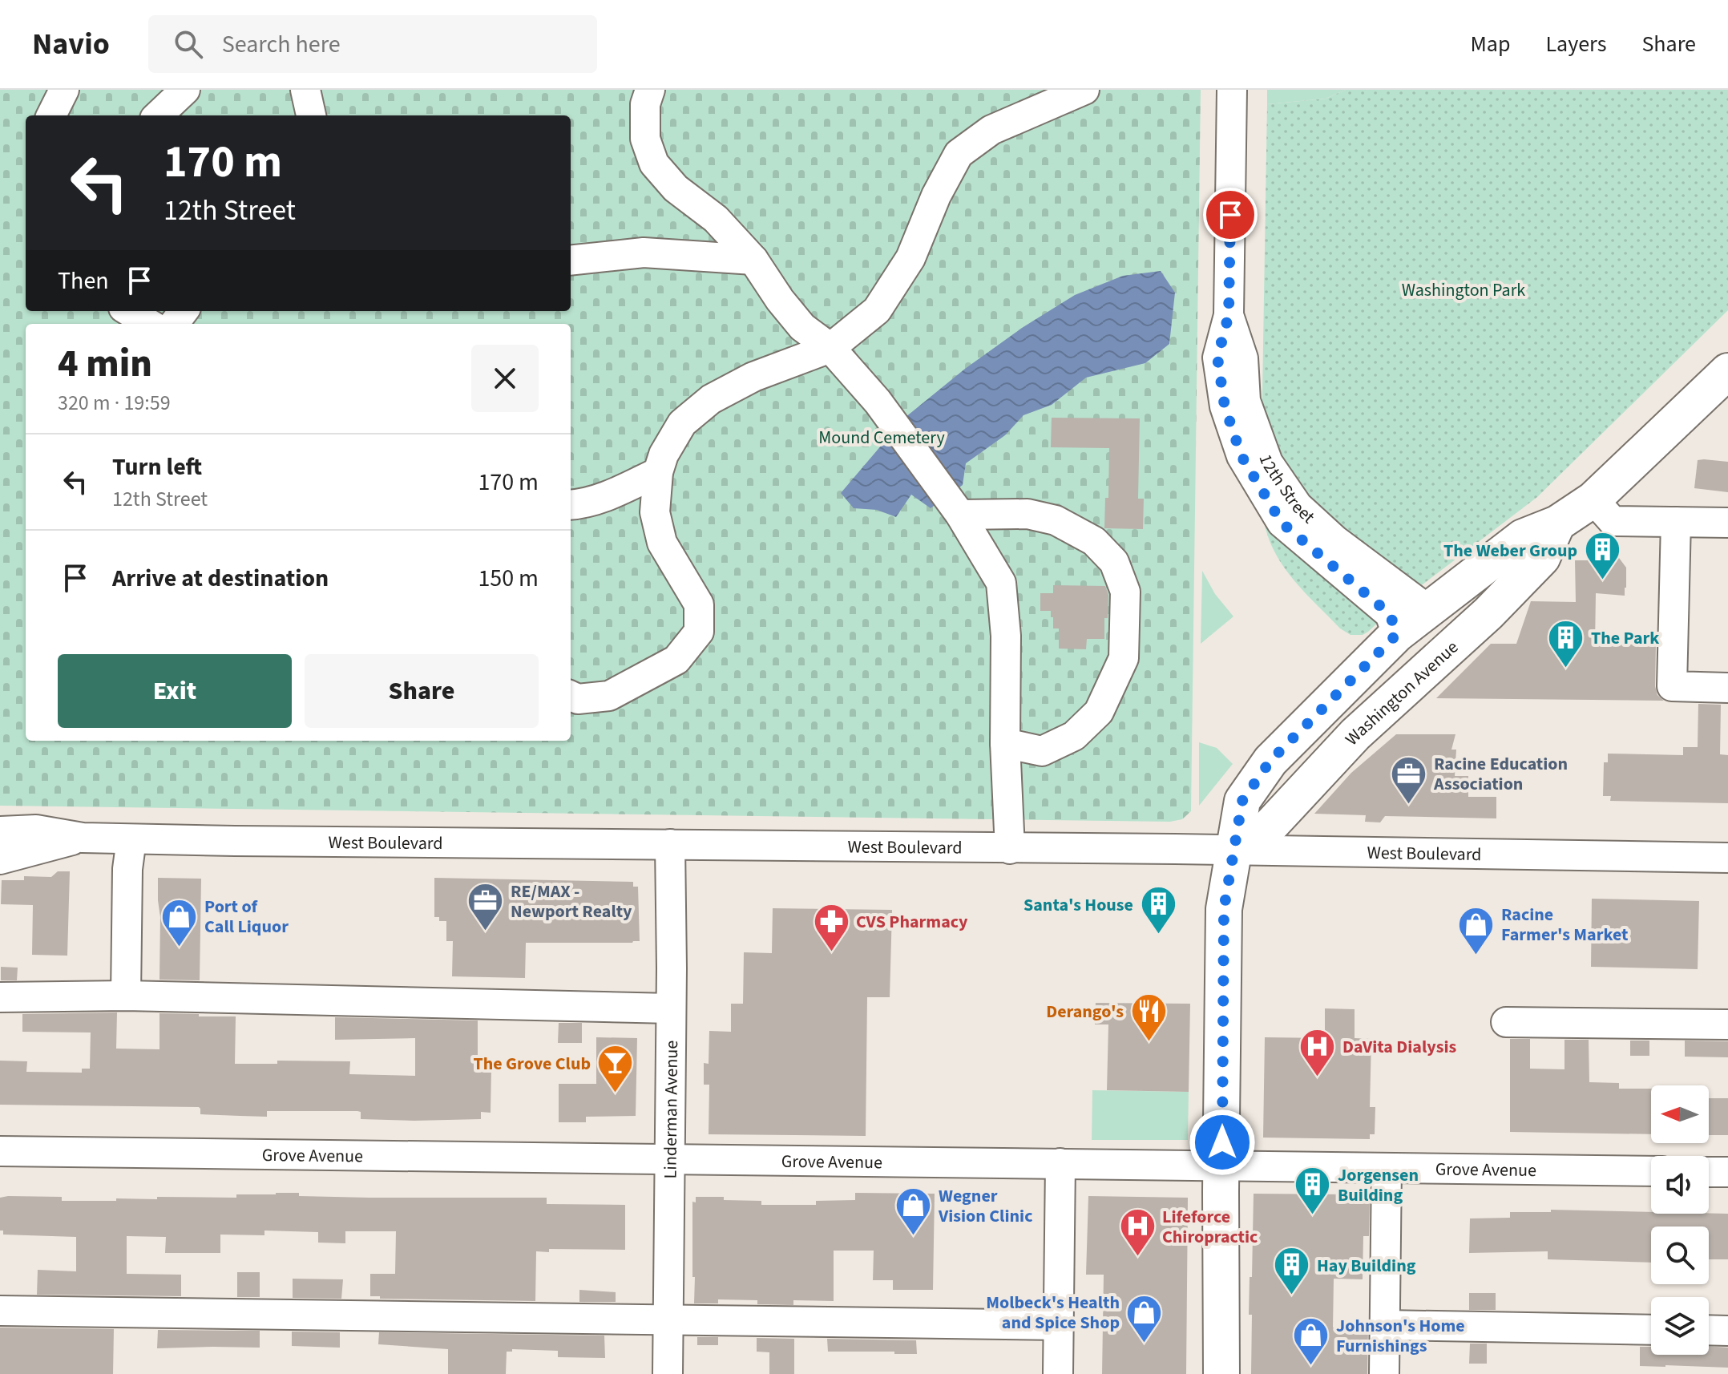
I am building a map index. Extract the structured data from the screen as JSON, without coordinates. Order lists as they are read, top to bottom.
{
  "streets": {
    "main road": ["Washington Avenue"],
    "street": [
      "12th Street",
      "West Boulevard",
      "Linderman Avenue",
      "Grove Avenue"
    ]
  },
  "crossings": [
    ["Washington Avenue", "West Boulevard"],
    ["West Boulevard", "Linderman Avenue"],
    ["Linderman Avenue", "Grove Avenue"]
  ],
  "parks": ["Washington Park", "Mound Cemetery"],
  "places": {
    "building": [
      "The Weber Group",
      "The Park",
      "Santa's House",
      "Jorgensen Building",
      "Hay Building"
    ],
    "office": ["Racine Education Association", "RE/MAX - Newport Realty"],
    "shop": [
      "Port of Call Liquor",
      "Racine Farmer's Market",
      "Wegner Vision Clinic",
      "Molbeck's Health and Spice Shop",
      "Johnson's Home Furnishings"
    ],
    "pharmacy": ["CVS Pharmacy"],
    "restaurant": ["Derango's"],
    "hospital": ["DaVita Dialysis", "Lifeforce Chiropractic"],
    "bar": ["The Grove Club"]
  },
  "north": "left",
  "page": {
    "header": "Navio",
    "search": "Search here",
    "nav": ["Map", "Layers", "Share"],
    "turn": ["170 m", "12th Street"],
    "then": "Then",
    "heading": ["4 min", "320 m · 19:59"],
    "list": [
      {
        "name": "Turn left",
        "note": "12th Street",
        "value": "170 m"
      },
      {
        "name": "Arrive at destination",
        "value": "150 m"
      }
    ],
    "buttons": ["Exit", "Share"]
  }
}
